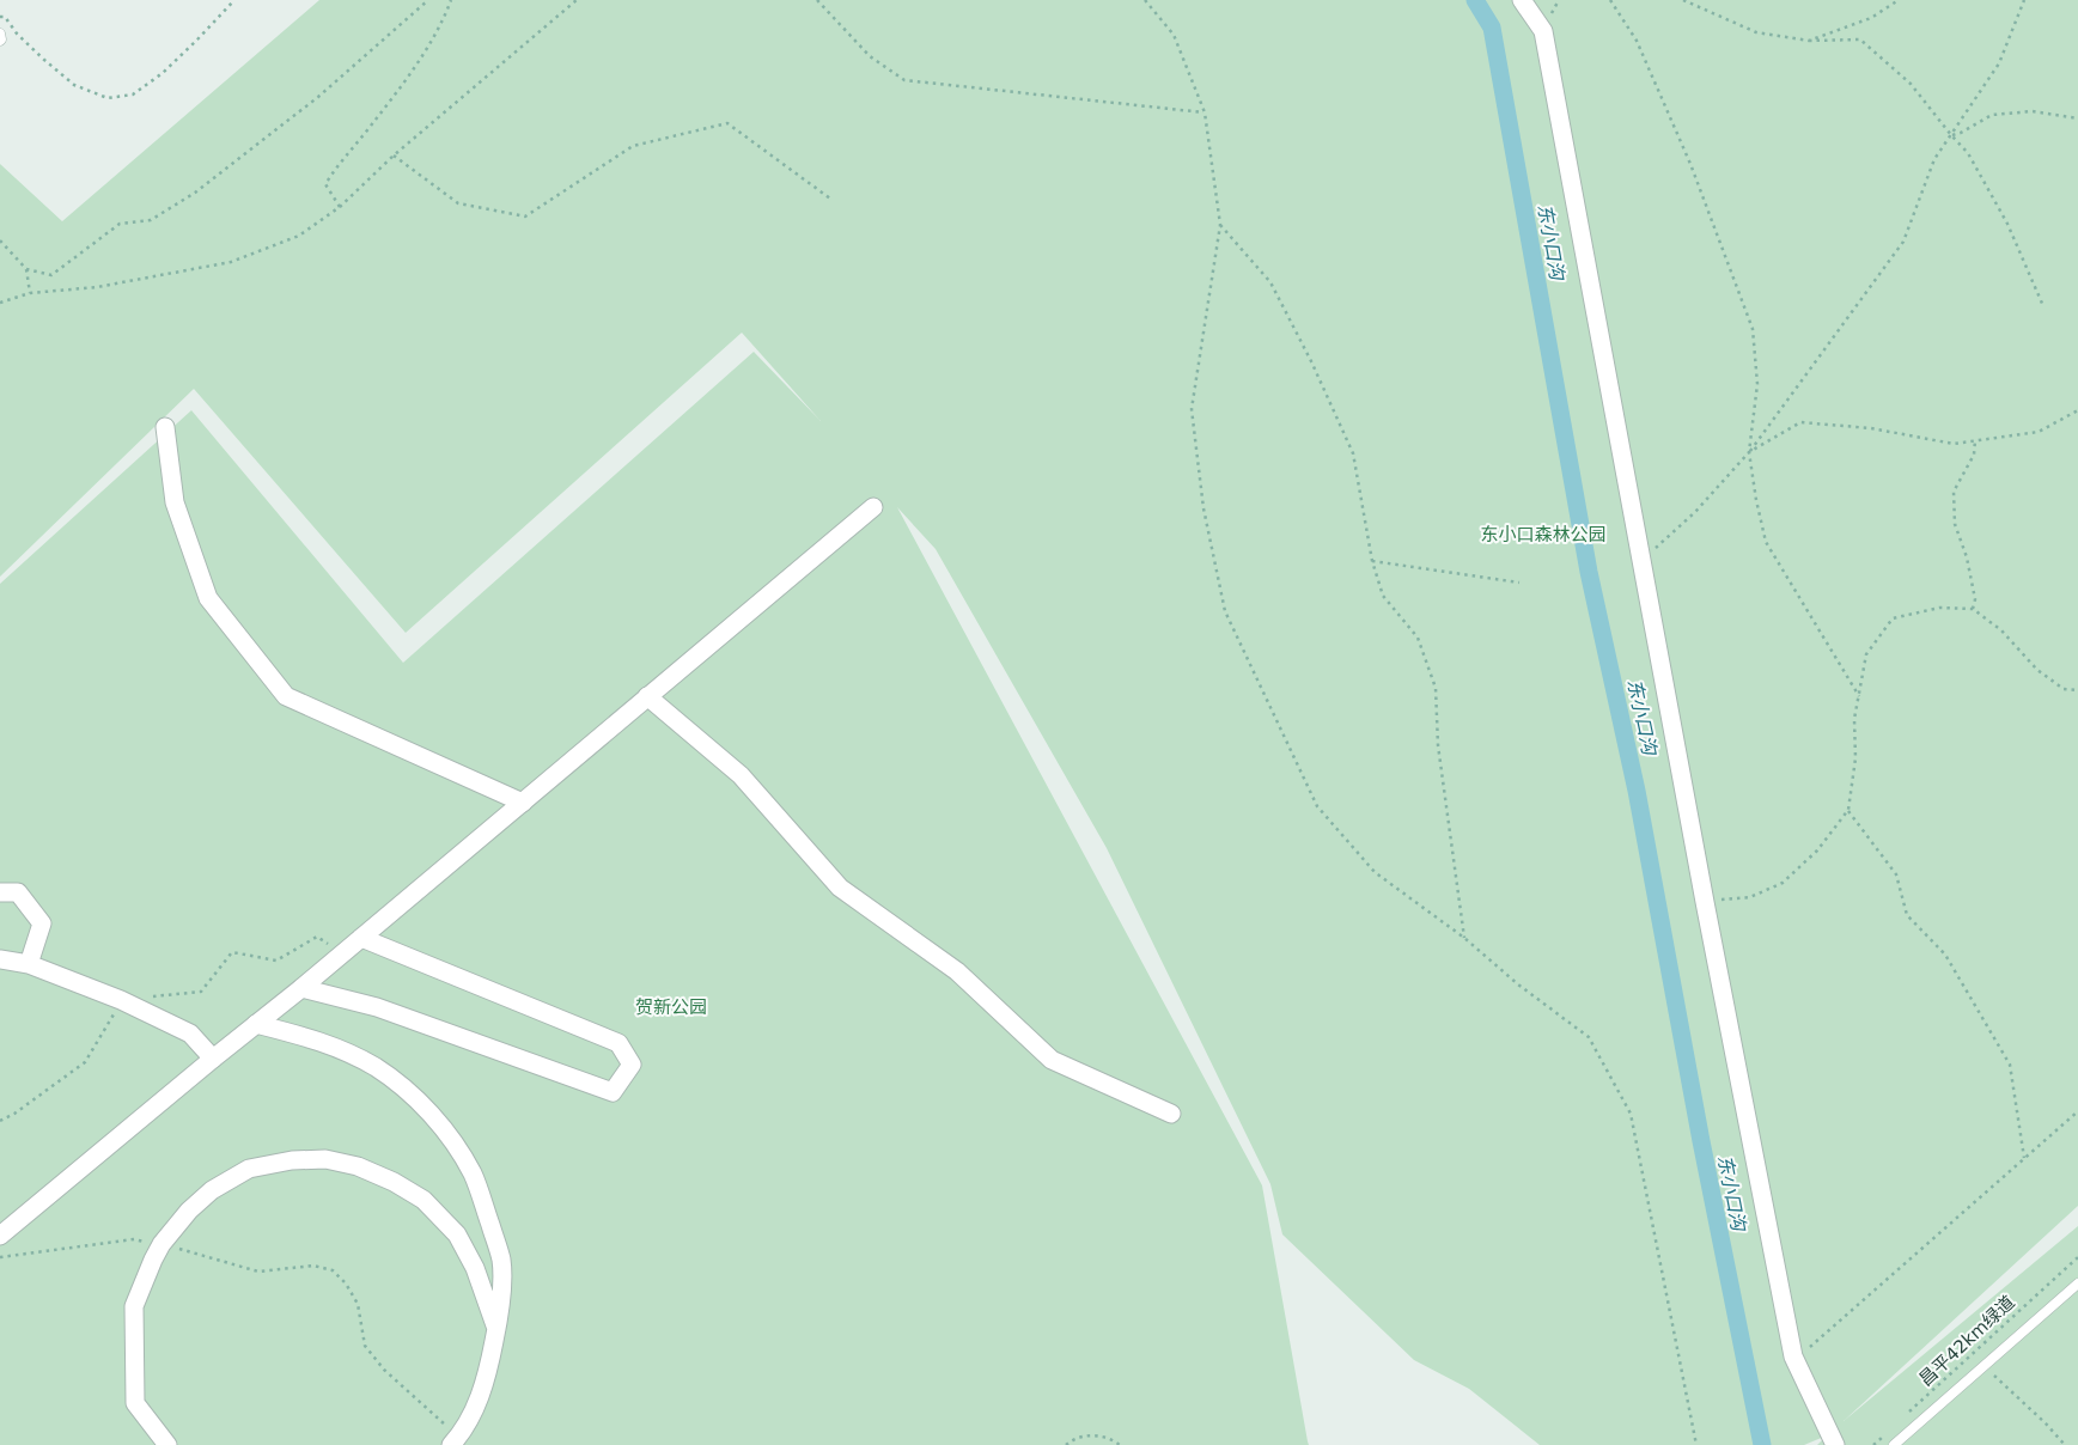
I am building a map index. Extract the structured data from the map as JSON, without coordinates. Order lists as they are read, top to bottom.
{
  "streets": {
    "path": ["昌平42km绿道"]
  },
  "water": ["东小口沟"],
  "parks": ["东小口森林公园", "贺新公园"]
}
